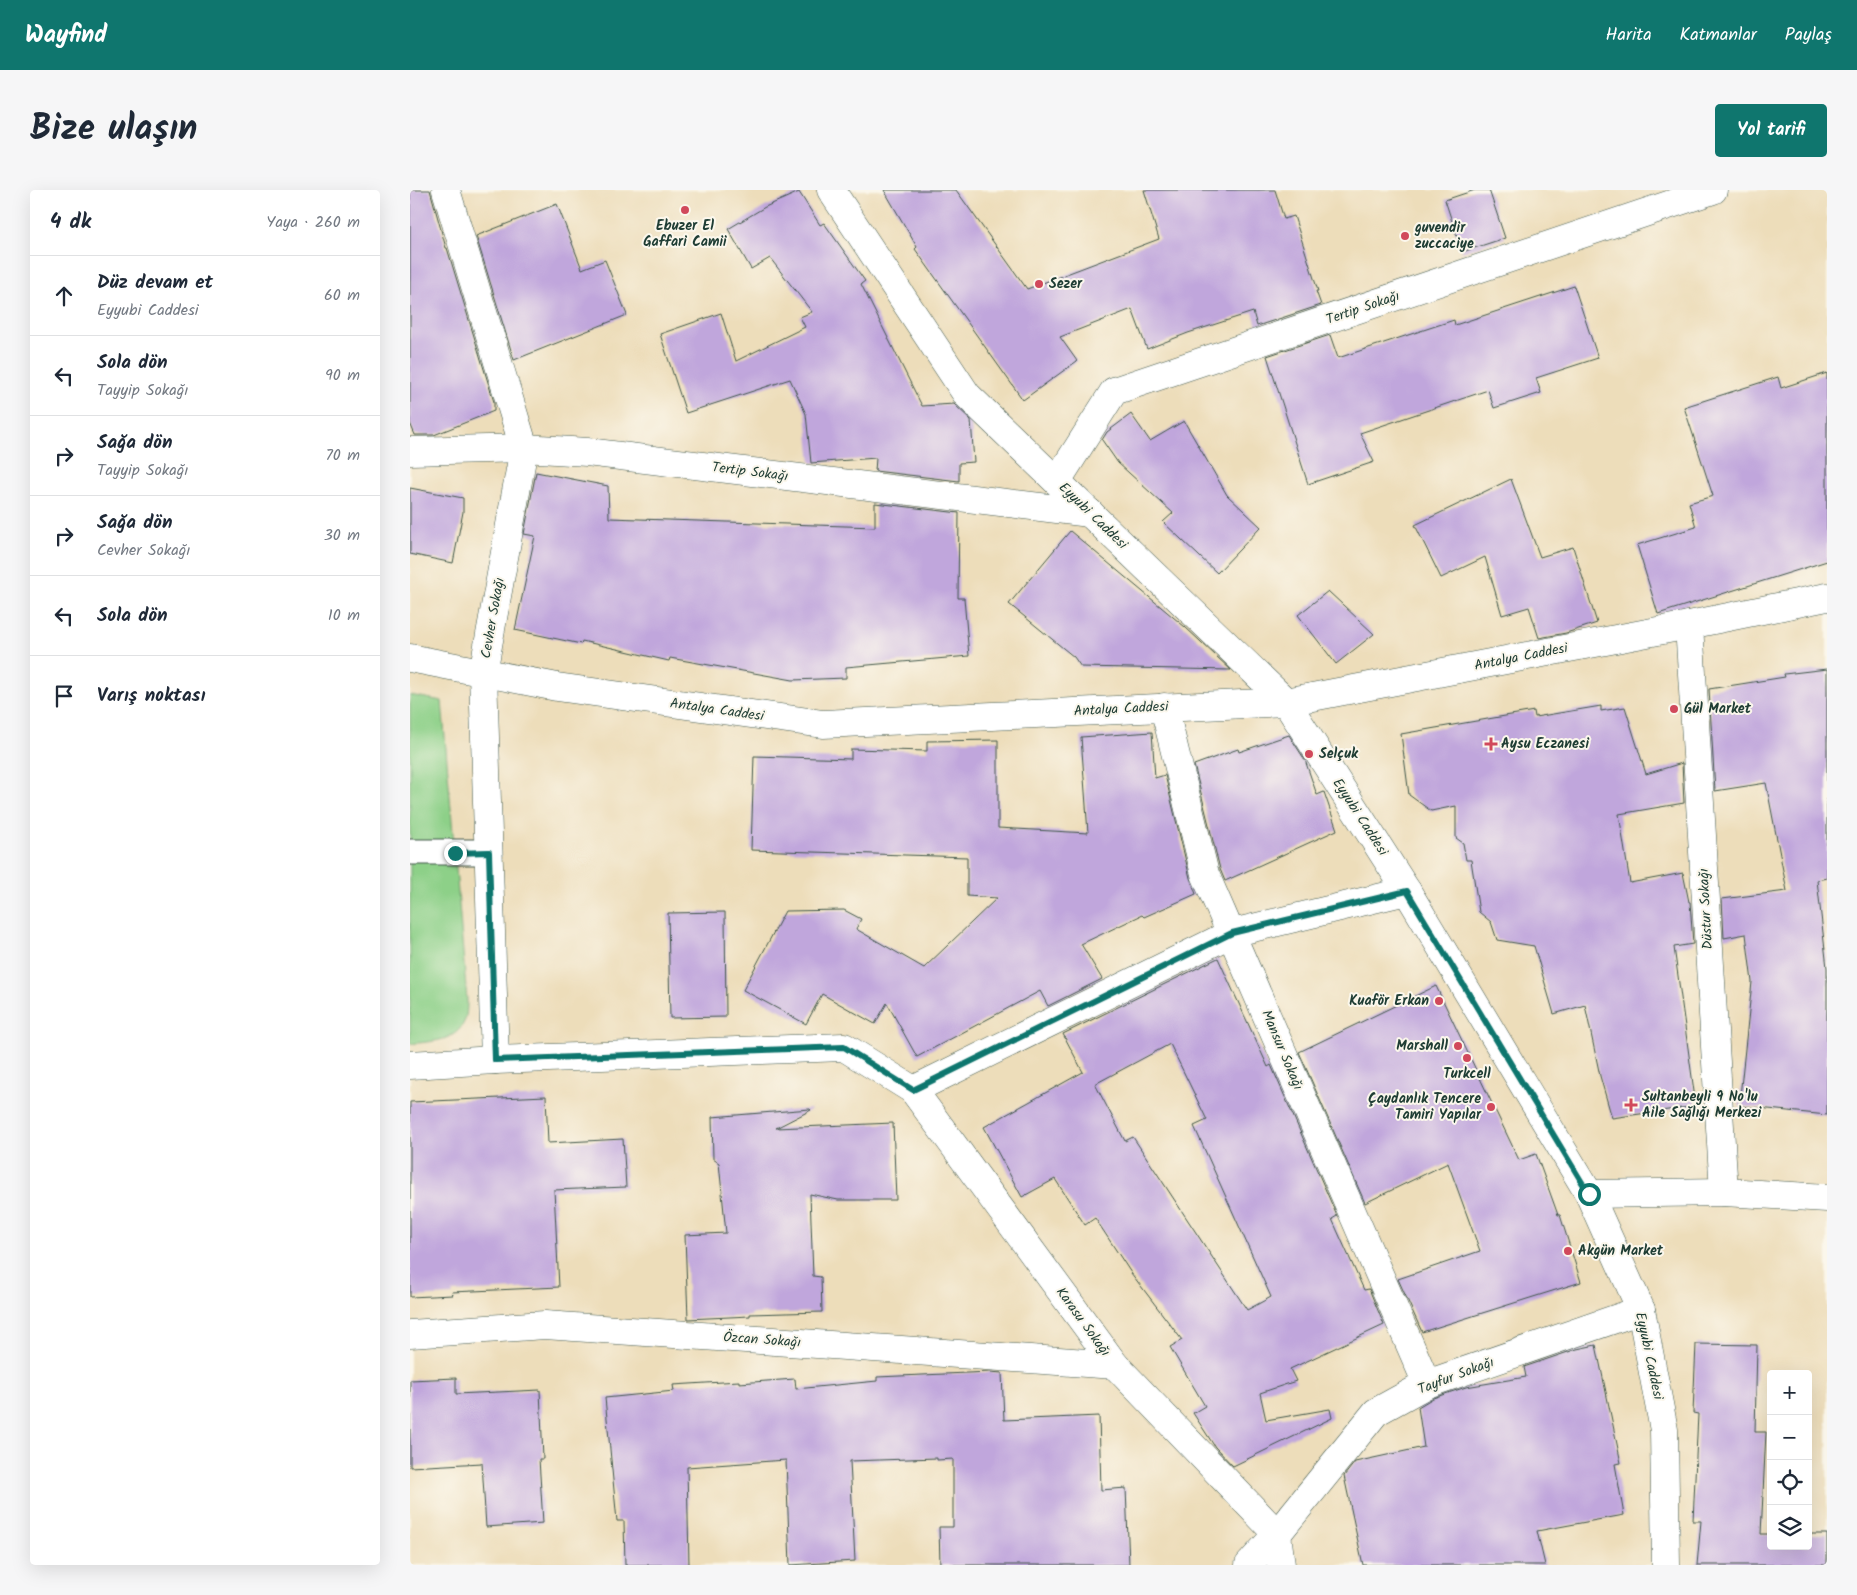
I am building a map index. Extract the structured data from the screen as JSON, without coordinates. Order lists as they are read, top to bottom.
{
  "streets": {
    "street": [
      "Tertip Sokağı",
      "Eyyubi Caddesi",
      "Cevher Sokağı",
      "Antalya Caddesi",
      "Düstur Sokağı",
      "Mansur Sokağı",
      "Karasu Sokağı",
      "Özcan Sokağı",
      "Tayfur Sokağı"
    ]
  },
  "crossings": [
    ["Tertip Sokağı", "Eyyubi Caddesi"],
    ["Tertip Sokağı", "Cevher Sokağı"],
    ["Eyyubi Caddesi", "Antalya Caddesi"],
    ["Eyyubi Caddesi", "Tayfur Sokağı"],
    ["Cevher Sokağı", "Antalya Caddesi"],
    ["Antalya Caddesi", "Düstur Sokağı"],
    ["Antalya Caddesi", "Mansur Sokağı"],
    ["Mansur Sokağı", "Tayfur Sokağı"],
    ["Karasu Sokağı", "Özcan Sokağı"],
    ["Karasu Sokağı", "Tayfur Sokağı"]
  ],
  "places": {
    "other": [
      "Ebuzer El Gaffari Camii",
      "guvendir zuccaciye",
      "Sezer",
      "Gül Market",
      "Selçuk",
      "Kuaför Erkan",
      "Marshall",
      "Turkcell",
      "Çaydanlık Tencere Tamiri Yapılar",
      "Akgün Market"
    ],
    "health": ["Aysu Eczanesi", "Sultanbeyli 9 No'lu Aile Sağlığı Merkezi"]
  },
  "page": {
    "header": "Wayfind",
    "nav": ["Harita", "Katmanlar", "Paylaş"],
    "title": "Bize ulaşın",
    "buttons": "Yol tarifi",
    "heading": ["4 dk", "Yaya · 260 m"],
    "list": [
      ["Düz devam et", "Eyyubi Caddesi", "60 m"],
      ["Sola dön", "Tayyip Sokağı", "90 m"],
      ["Sağa dön", "Tayyip Sokağı", "70 m"],
      ["Sağa dön", "Cevher Sokağı", "30 m"],
      ["Sola dön", "10 m"],
      "Varış noktası"
    ],
    "map_buttons": ["+", "−"]
  }
}
